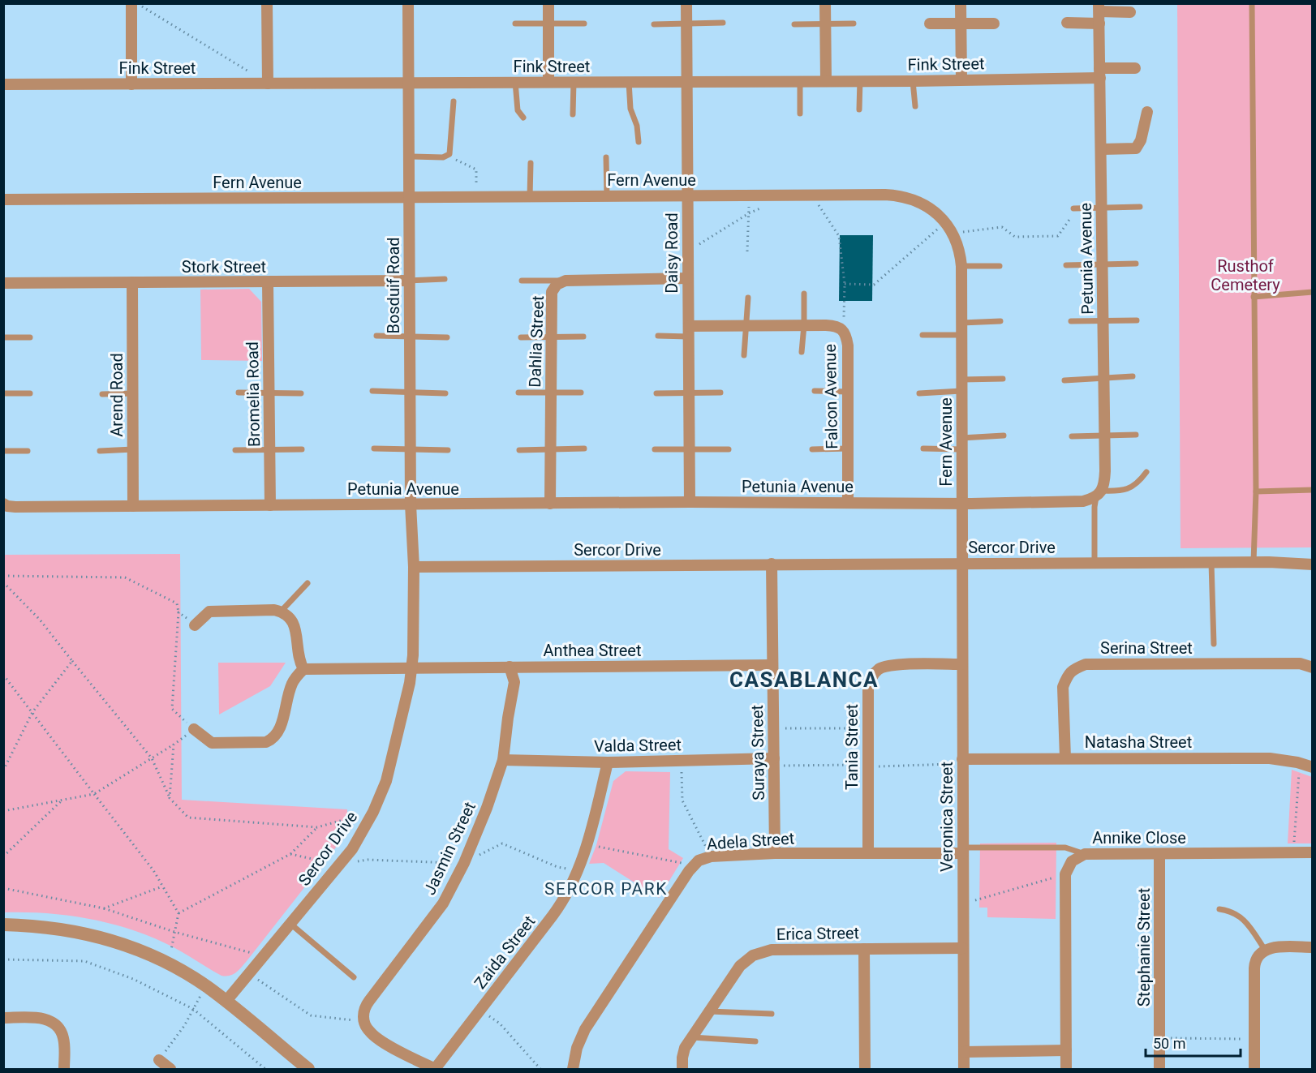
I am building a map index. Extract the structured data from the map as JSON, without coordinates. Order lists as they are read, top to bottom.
{
  "streets": {
    "street": [
      "Fink Street",
      "Fern Avenue",
      "Daisy Road",
      "Petunia Avenue",
      "Stork Street",
      "Bosduif Road",
      "Dahlia Street",
      "Bromelia Road",
      "Arend Road",
      "Falcon Avenue",
      "Sercor Drive",
      "Serina Street",
      "Anthea Street",
      "Natasha Street",
      "Valda Street",
      "Tania Street",
      "Suraya Street",
      "Veronica Street",
      "Annike Close",
      "Adela Street",
      "Jasmin Street",
      "Erica Street",
      "Stephanie Street",
      "Zaida Street"
    ]
  },
  "crossings": [
    ["Fink Street", "Daisy Road"],
    ["Fink Street", "Petunia Avenue"],
    ["Fink Street", "Bosduif Road"],
    ["Fern Avenue", "Daisy Road"],
    ["Fern Avenue", "Petunia Avenue"],
    ["Fern Avenue", "Bosduif Road"],
    ["Fern Avenue", "Sercor Drive"],
    ["Fern Avenue", "Veronica Street"],
    ["Daisy Road", "Petunia Avenue"],
    ["Daisy Road", "Dahlia Street"],
    ["Daisy Road", "Falcon Avenue"],
    ["Petunia Avenue", "Bosduif Road"],
    ["Petunia Avenue", "Dahlia Street"],
    ["Petunia Avenue", "Bromelia Road"],
    ["Petunia Avenue", "Arend Road"],
    ["Petunia Avenue", "Falcon Avenue"],
    ["Stork Street", "Bosduif Road"],
    ["Stork Street", "Bromelia Road"],
    ["Stork Street", "Arend Road"],
    ["Bosduif Road", "Sercor Drive"],
    ["Sercor Drive", "Anthea Street"],
    ["Sercor Drive", "Suraya Street"],
    ["Sercor Drive", "Veronica Street"],
    ["Serina Street", "Natasha Street"],
    ["Anthea Street", "Suraya Street"],
    ["Anthea Street", "Jasmin Street"],
    ["Natasha Street", "Veronica Street"],
    ["Valda Street", "Suraya Street"],
    ["Valda Street", "Jasmin Street"],
    ["Valda Street", "Zaida Street"],
    ["Tania Street", "Veronica Street"],
    ["Tania Street", "Adela Street"],
    ["Suraya Street", "Adela Street"],
    ["Veronica Street", "Adela Street"],
    ["Veronica Street", "Erica Street"],
    ["Annike Close", "Stephanie Street"]
  ],
  "districts": ["CASABLANCA", "SERCOR PARK"],
  "parks": ["Rusthof Cemetery"],
  "scale_bar": "50 m"
}
